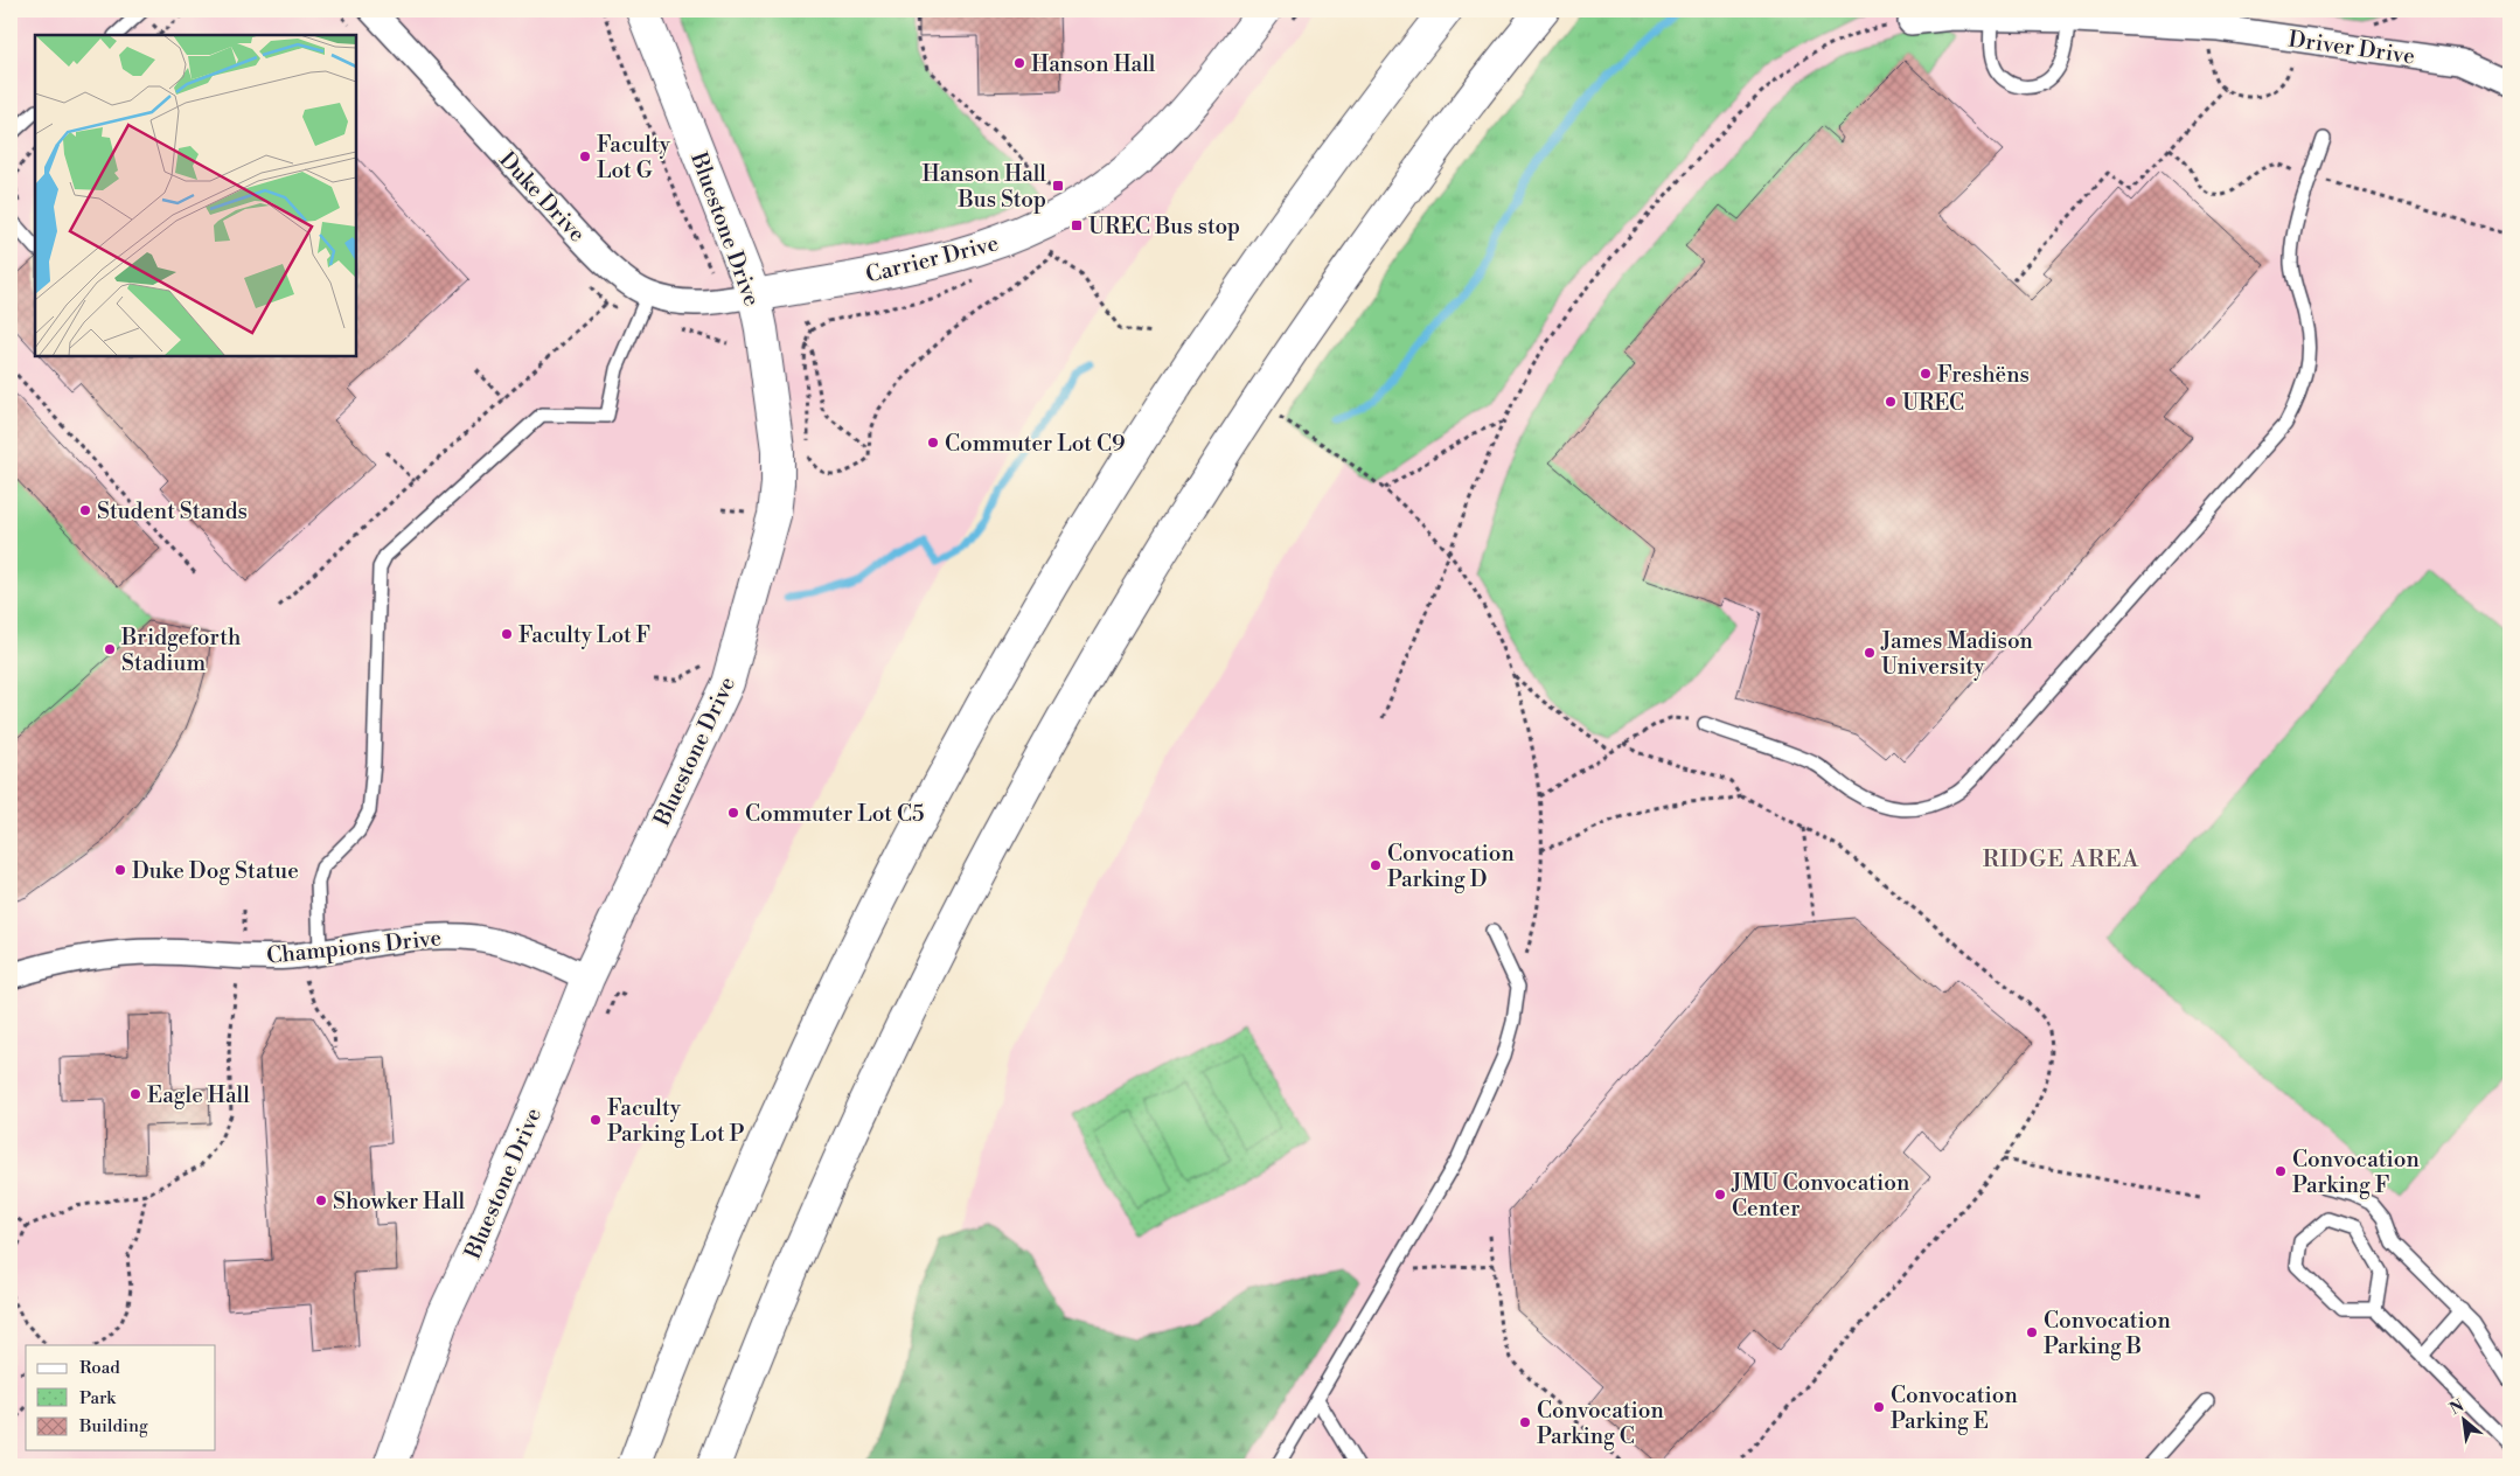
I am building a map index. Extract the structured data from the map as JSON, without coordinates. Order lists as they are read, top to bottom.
{
  "streets": {
    "main road": ["Bluestone Drive", "Carrier Drive"],
    "street": ["Driver Drive", "Duke Drive", "Champions Drive"]
  },
  "crossings": [
    ["Duke Drive", "Bluestone Drive"],
    ["Duke Drive", "Carrier Drive"],
    ["Bluestone Drive", "Carrier Drive"],
    ["Bluestone Drive", "Champions Drive"]
  ],
  "districts": ["RIDGE AREA"],
  "places": {
    "other": [
      "Hanson Hall",
      "Faculty Lot G",
      "Freshëns",
      "UREC",
      "Commuter Lot C9",
      "Student Stands",
      "Faculty Lot F",
      "Bridgeforth Stadium",
      "James Madison University",
      "Commuter Lot C5",
      "Convocation Parking D",
      "Duke Dog Statue",
      "Eagle Hall",
      "Faculty Parking Lot P",
      "Convocation Parking F",
      "JMU Convocation Center",
      "Showker Hall",
      "Convocation Parking B",
      "Convocation Parking E",
      "Convocation Parking C"
    ],
    "transit": ["Hanson Hall Bus Stop", "UREC Bus stop"]
  },
  "legend": ["Road", "Park", "Building"],
  "north": "top left"
}
